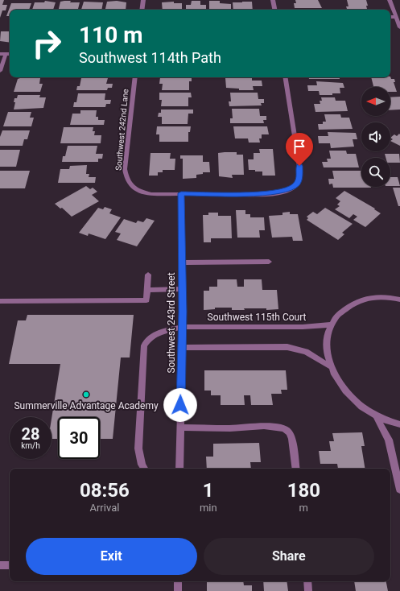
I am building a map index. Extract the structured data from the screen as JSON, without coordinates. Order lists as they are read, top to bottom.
{
  "streets": {
    "street": ["Southwest 242nd Lane", "Southwest 115th Court", "Southwest 243rd Street"]
  },
  "crossings": [
    ["Southwest 242nd Lane", "Southwest 243rd Street"],
    ["Southwest 115th Court", "Southwest 243rd Street"]
  ],
  "places": ["Summerville Advantage Academy"],
  "north": "left",
  "page": {
    "turn": ["110 m", "Southwest 114th Path"],
    "speed": "28 km/h",
    "limit": "30",
    "eta": [
      "08:56",
      "Arrival",
      "1",
      "min",
      "180",
      "m"
    ],
    "buttons": ["Exit", "Share"]
  }
}
